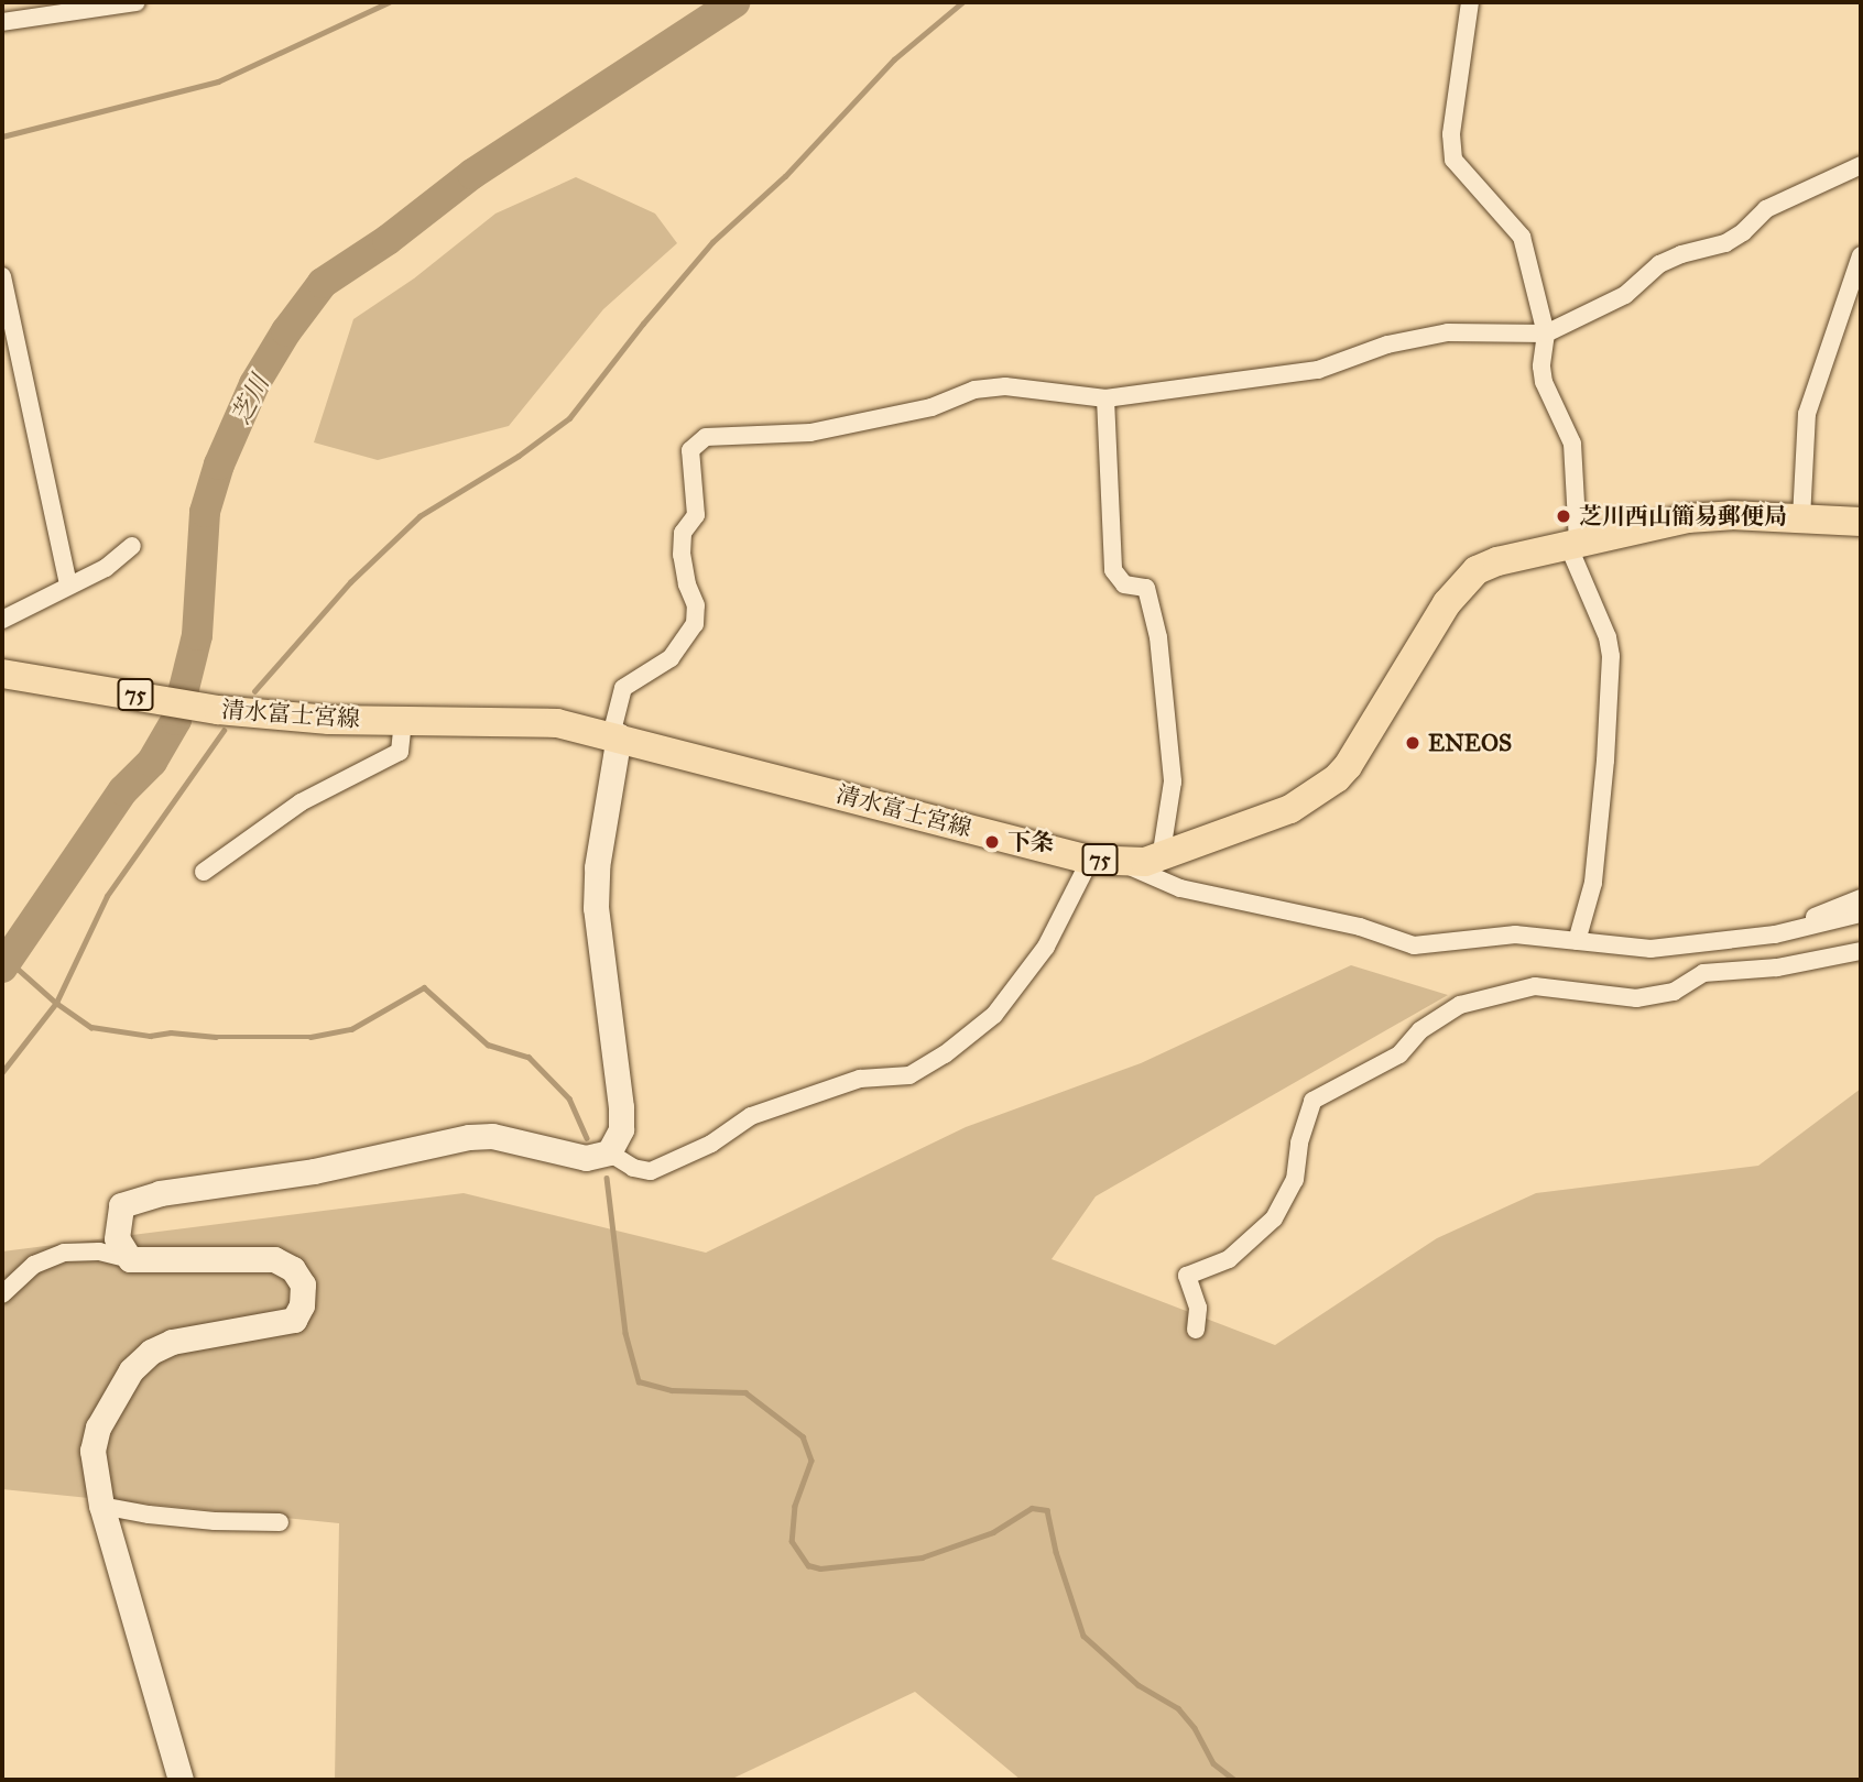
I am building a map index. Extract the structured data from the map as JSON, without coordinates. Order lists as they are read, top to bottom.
{
  "streets": {
    "main road": ["75", "清水富士宮線"]
  },
  "water": ["芝川"],
  "places": ["芝川西山簡易郵便局", "ENEOS", "下条"]
}
